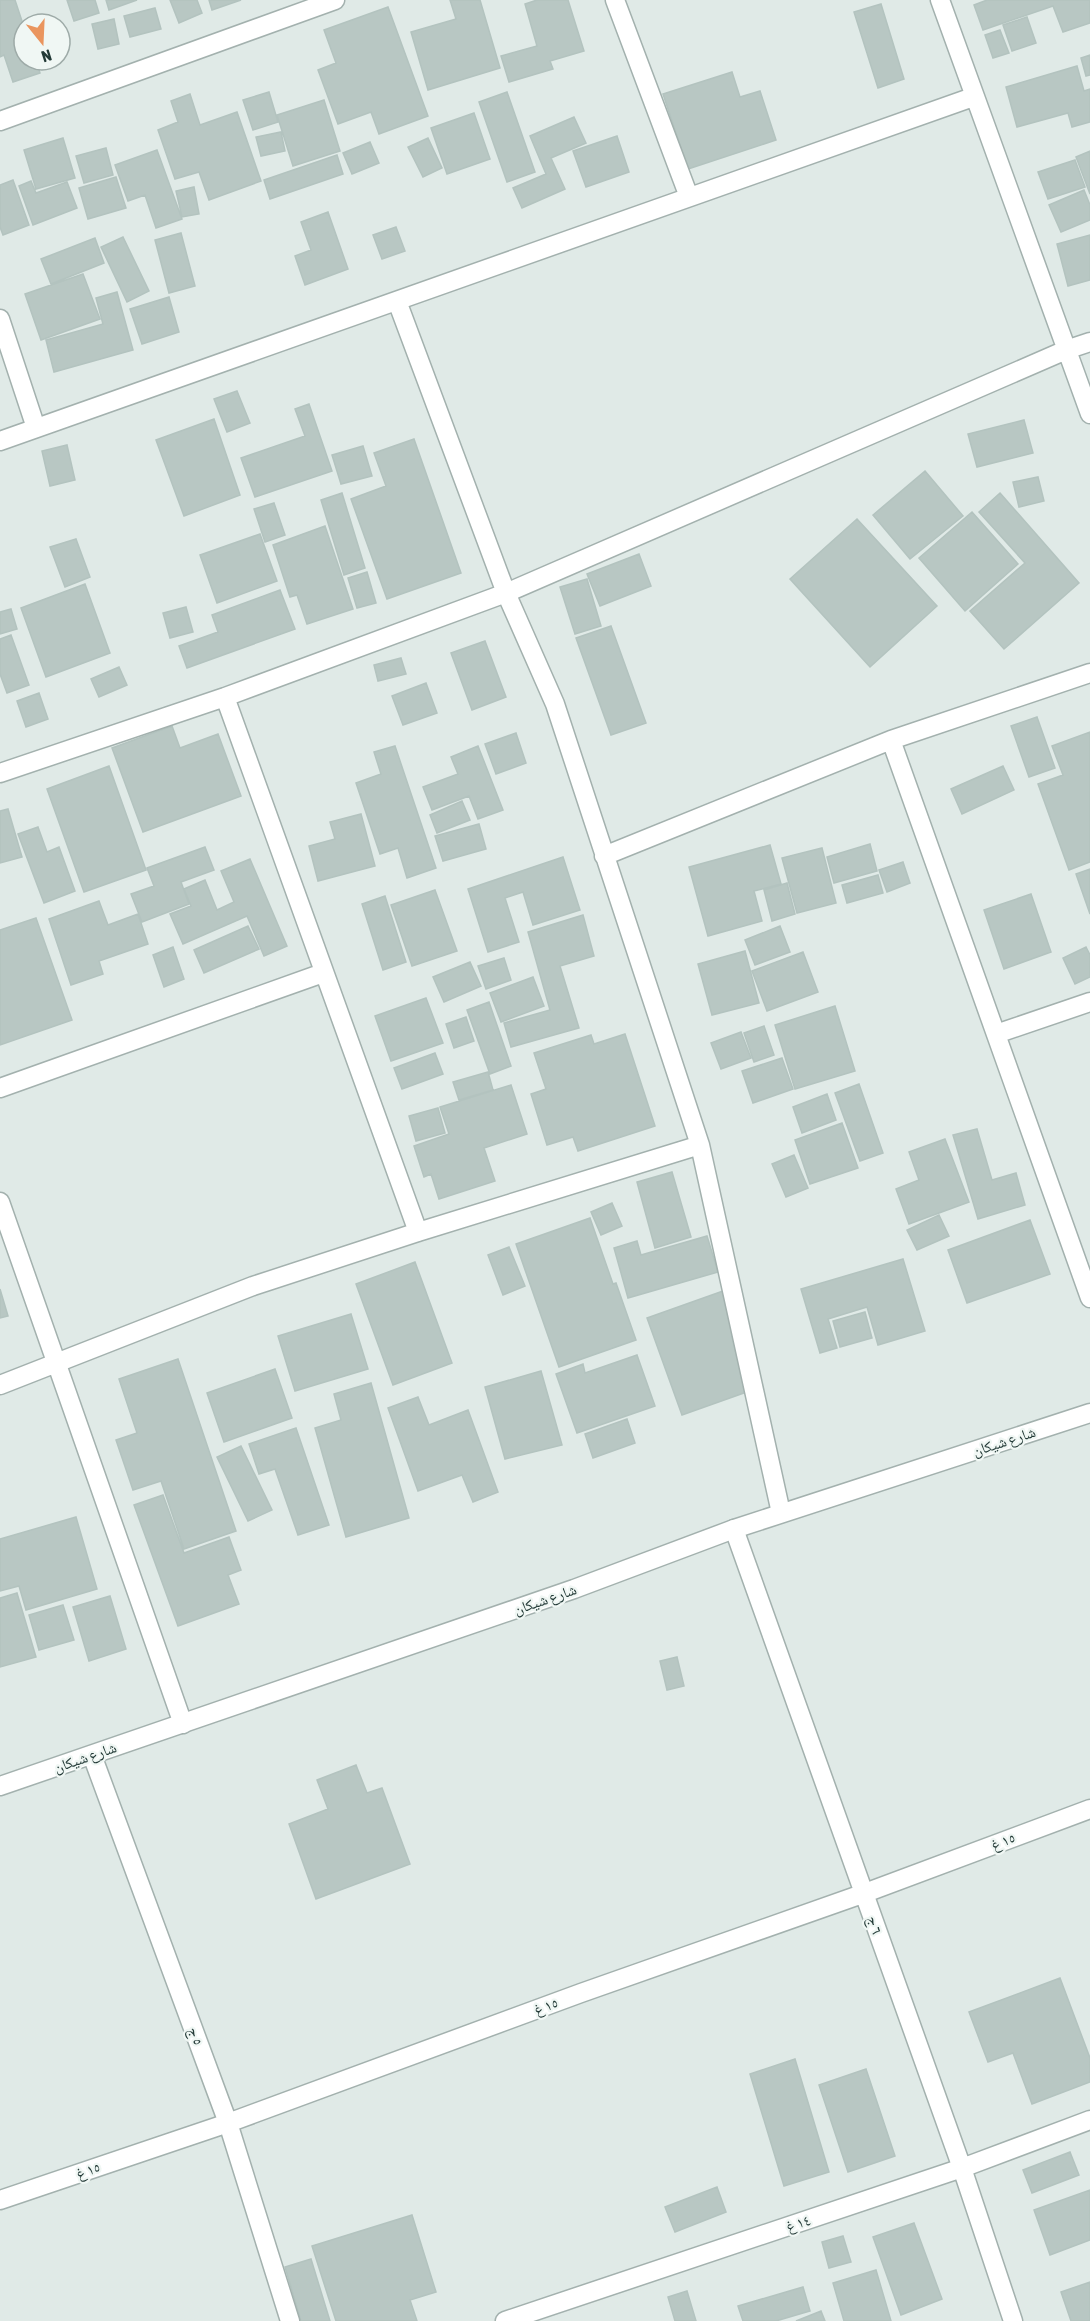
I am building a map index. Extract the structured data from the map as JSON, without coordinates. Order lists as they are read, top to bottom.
{
  "streets": {
    "street": [
      "شارع شيكان",
      "١٥ غ",
      "٦ ج",
      "٥ ج",
      "١٤ غ"
    ]
  },
  "crossings": [
    ["شارع شيكان", "٦ ج"],
    ["شارع شيكان", "٥ ج"],
    ["١٥ غ", "٦ ج"],
    ["١٥ غ", "٥ ج"],
    ["٦ ج", "١٤ غ"]
  ],
  "north": "bottom"
}
